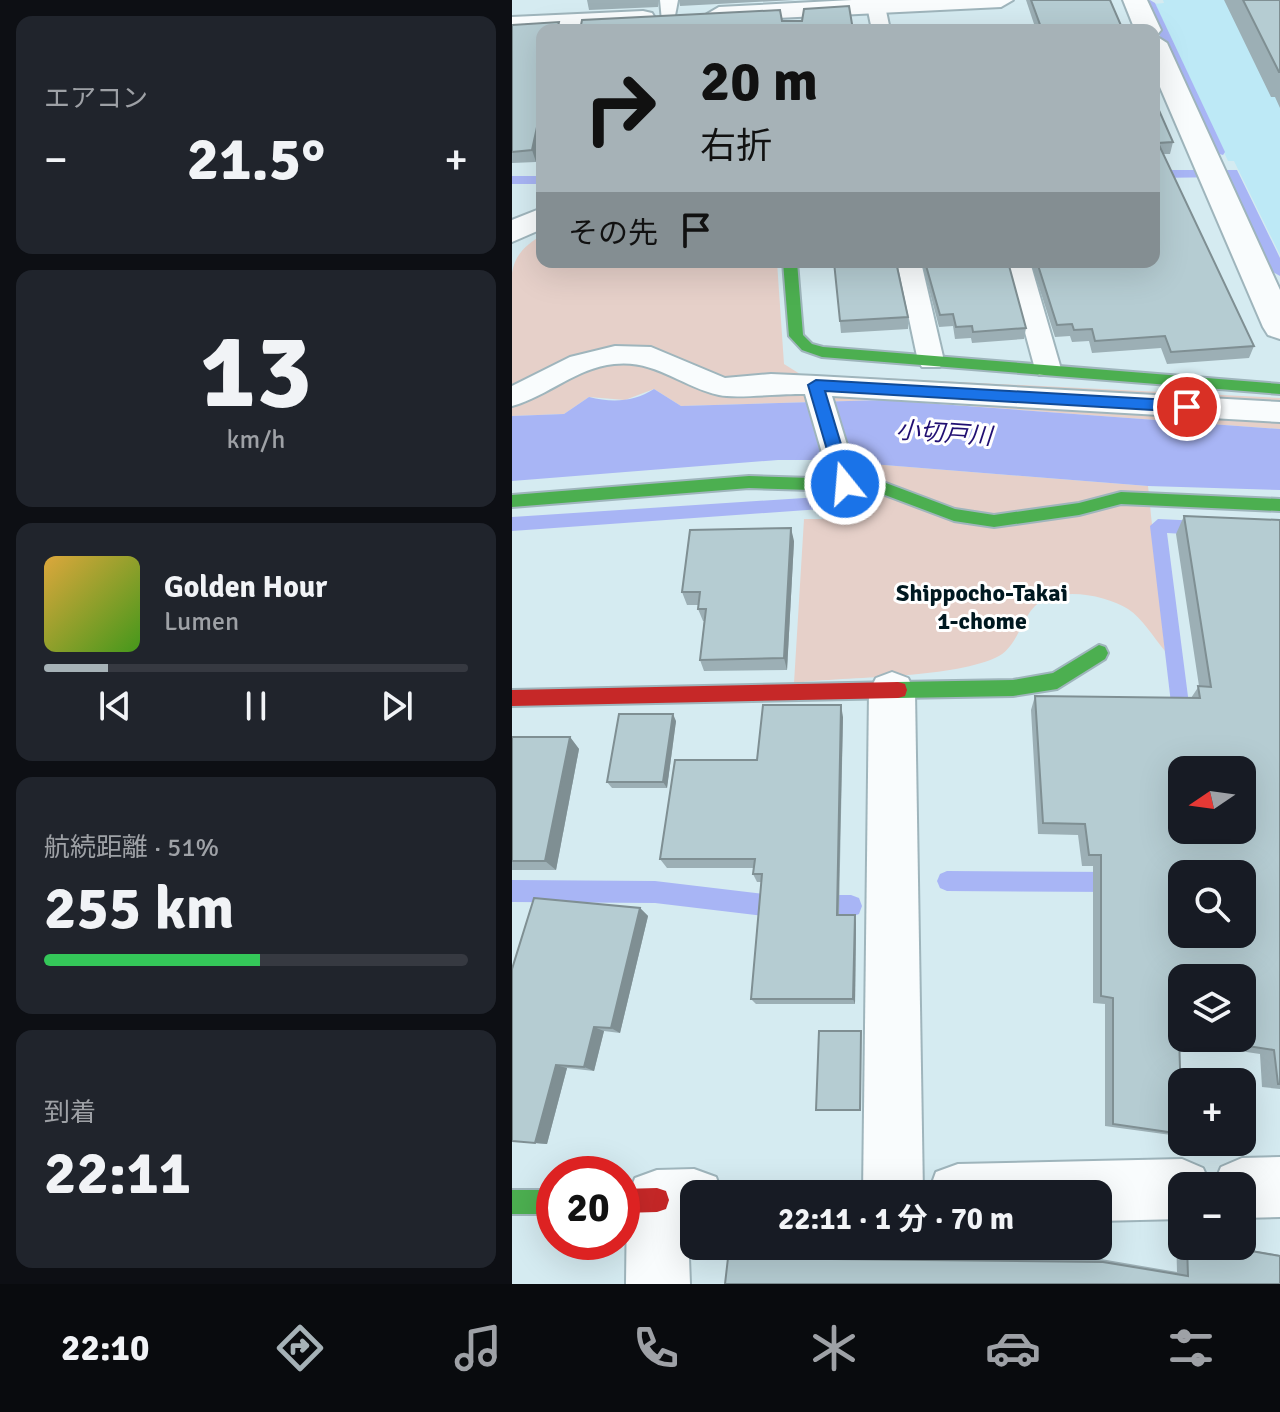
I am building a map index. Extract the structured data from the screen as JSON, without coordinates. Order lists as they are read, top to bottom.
{
  "districts": ["Shippocho-Takai 1-chome"],
  "water": ["小切戸川"],
  "north": "left",
  "page": {
    "tile": [
      "エアコン",
      ["13", "km/h"],
      ["航続距離 · 51%", "255 km"],
      ["到着", "22:11"]
    ],
    "turn": ["20 m", "右折"],
    "heat": ["−", "21.5°", "+"],
    "then": "その先",
    "song": ["Golden Hour", "Lumen"],
    "map_buttons": ["+", "−"],
    "limit": "20",
    "trip": "22:11 · 1 分 · 70 m",
    "tabs": "22:10"
  }
}
